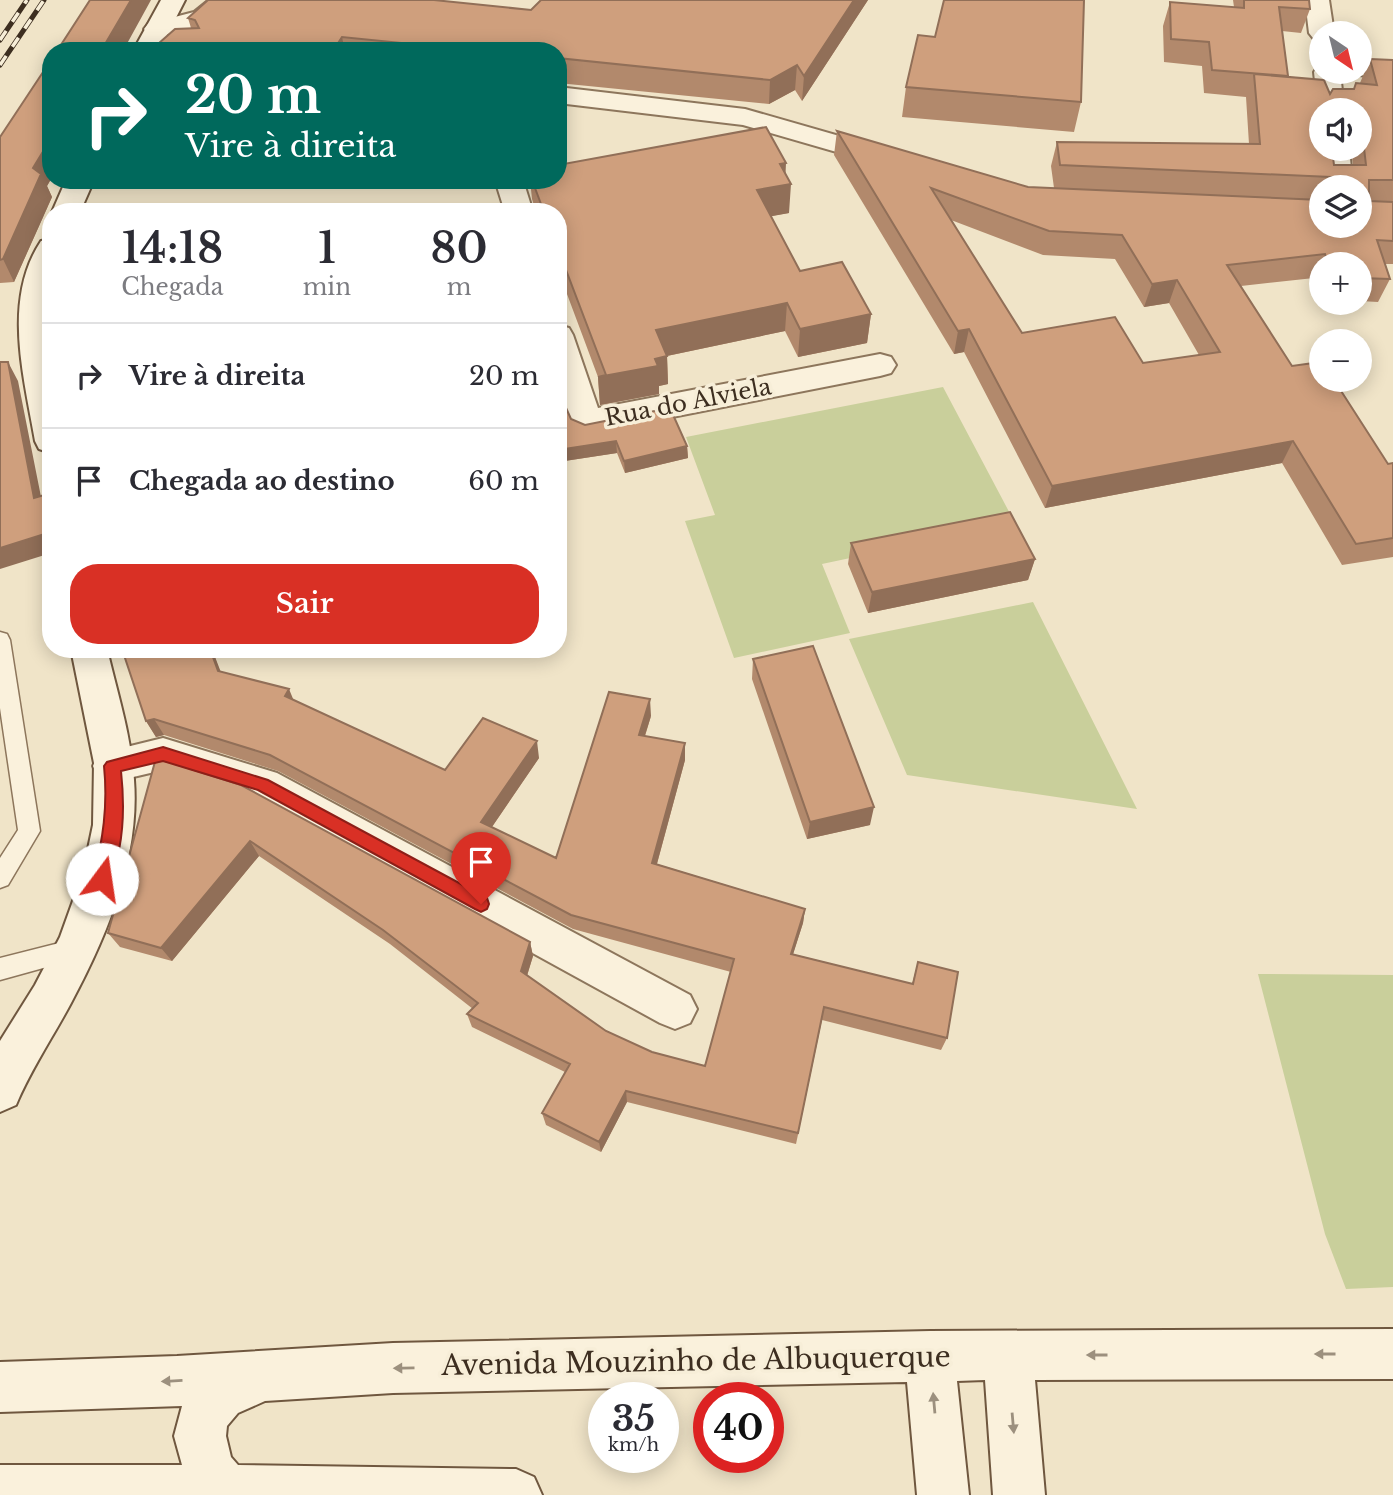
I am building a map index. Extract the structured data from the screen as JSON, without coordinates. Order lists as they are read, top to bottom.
{
  "streets": {
    "street": ["Rua do Alviela", "Avenida Mouzinho de Albuquerque"]
  },
  "north": "bottom right",
  "page": {
    "map_buttons": ["+", "−"],
    "turn": ["20 m", "Vire à direita"],
    "eta": [
      "14:18",
      "Chegada",
      "1",
      "min",
      "80",
      "m"
    ],
    "list": [
      {
        "name": "Vire à direita",
        "value": "20 m"
      },
      {
        "name": "Chegada ao destino",
        "value": "60 m"
      }
    ],
    "buttons": "Sair",
    "speed": "35 km/h",
    "limit": "40"
  }
}
